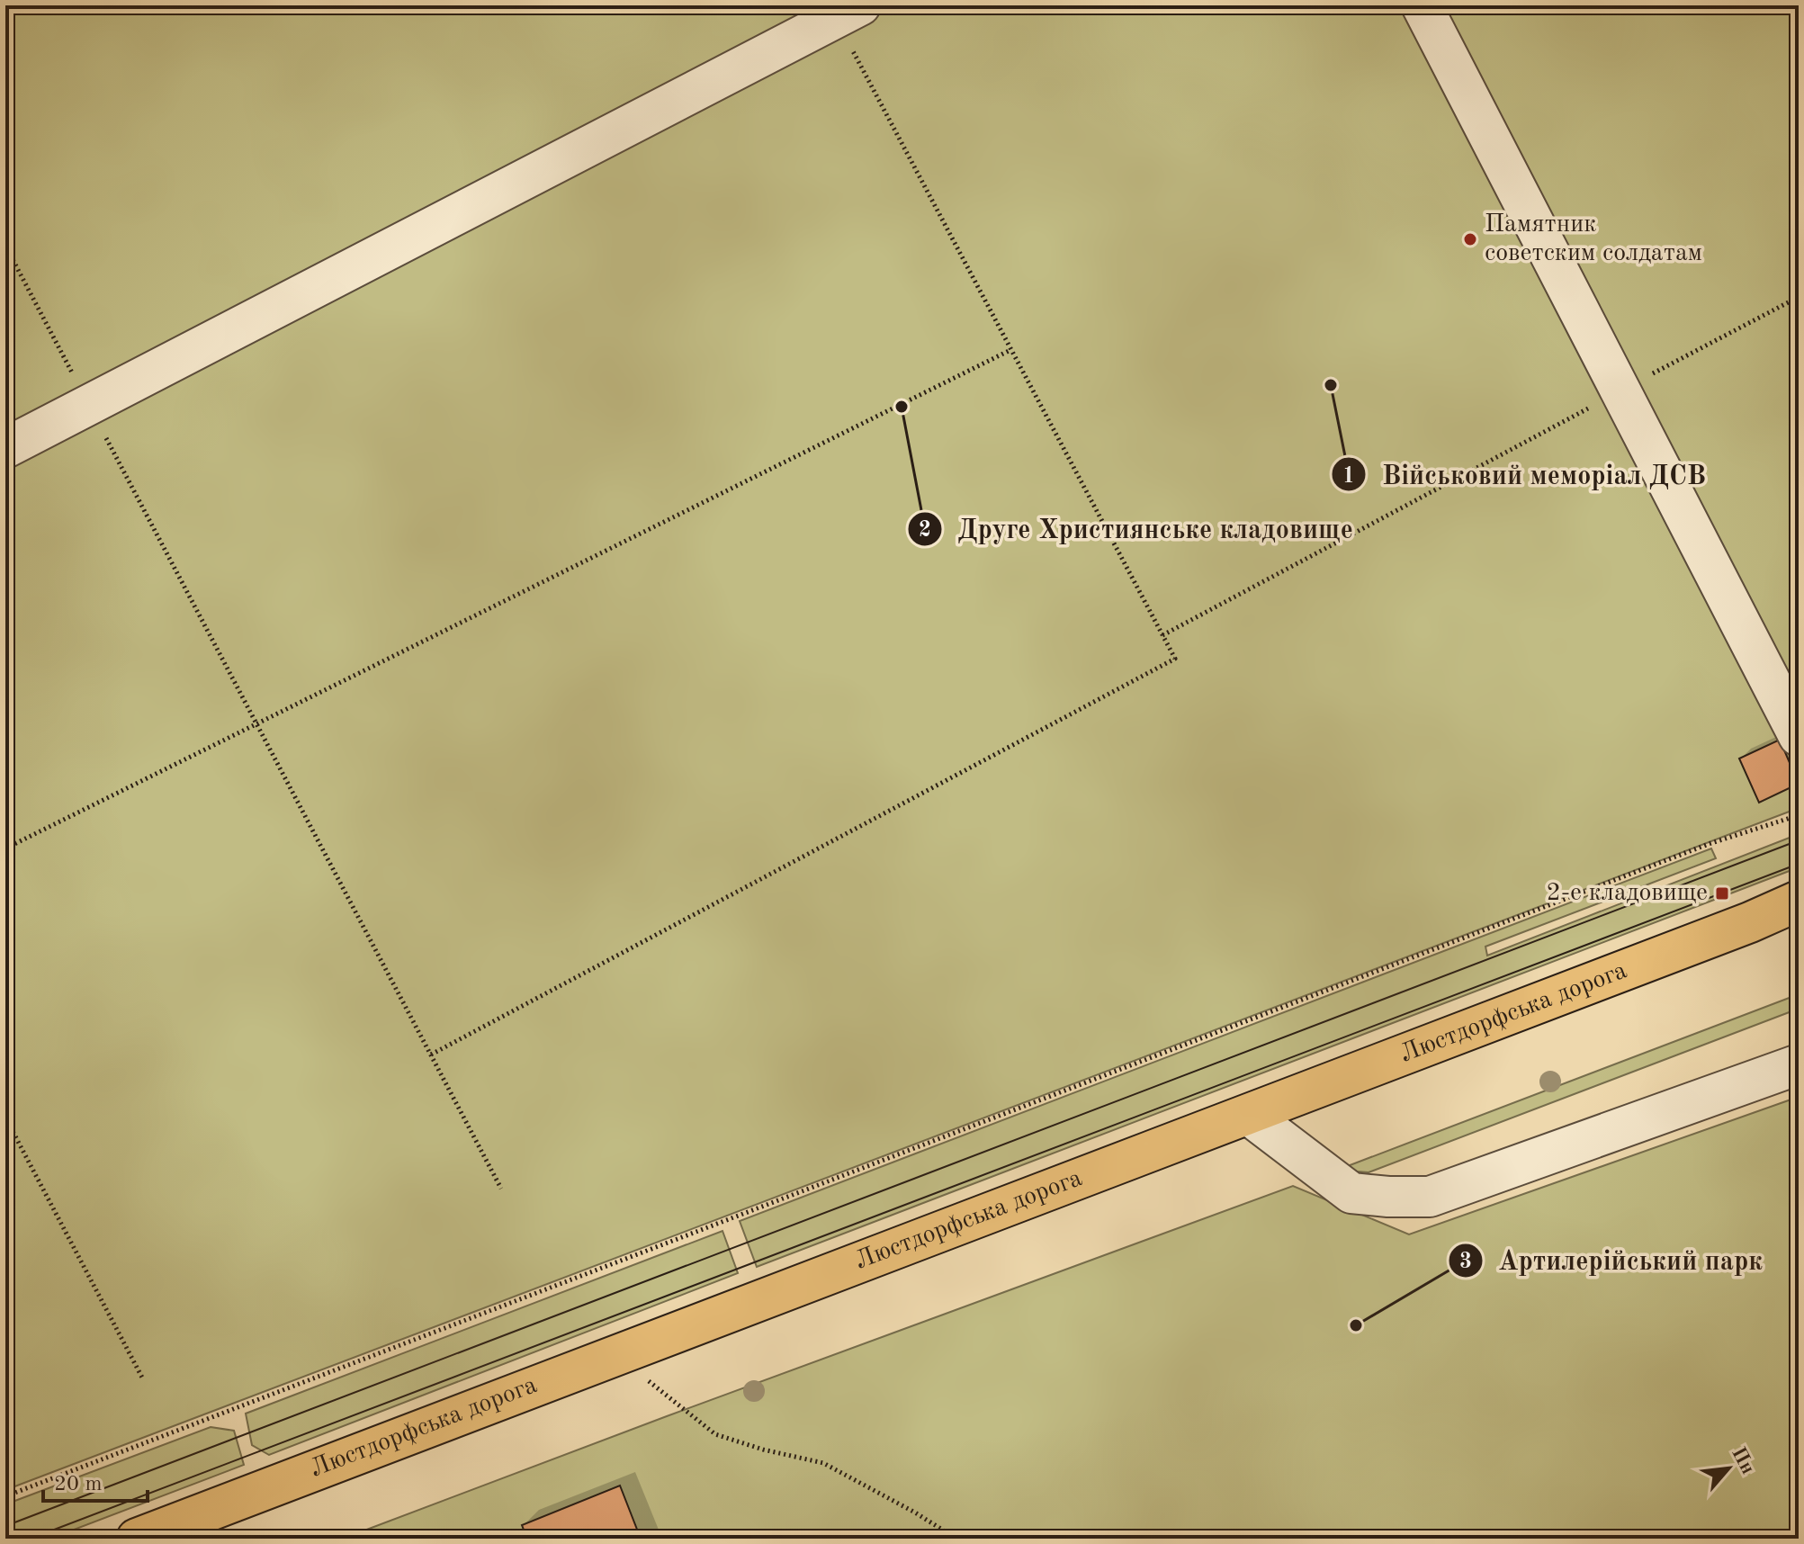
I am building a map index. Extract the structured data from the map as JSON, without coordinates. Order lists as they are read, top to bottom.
{
  "streets": {
    "main road": ["Люстдорфська дорога"]
  },
  "places": {
    "other": [
      "Памятник советским солдатам",
      "Військовий меморіал ДСВ",
      "Друге Християнське кладовище",
      "Артилерійський парк"
    ],
    "transit": ["2-е кладовище"]
  },
  "scale_bar": "20 m",
  "north": "top right"
}
